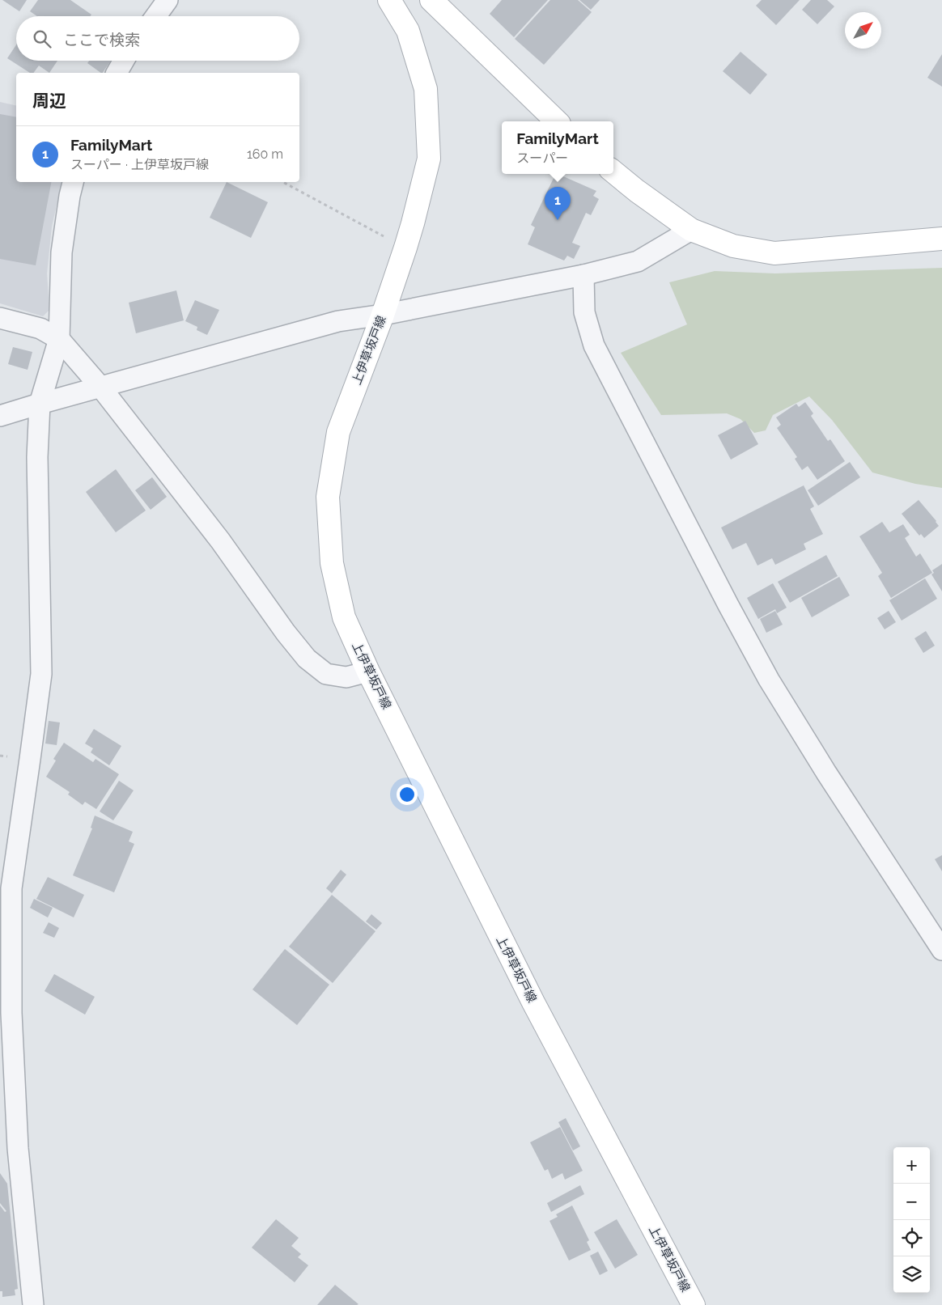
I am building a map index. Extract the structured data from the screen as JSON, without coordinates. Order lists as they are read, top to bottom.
{
  "streets": {
    "main road": ["上伊草坂戸線"]
  },
  "north": "top right",
  "page": {
    "search": "ここで検索",
    "heading": "周辺",
    "popup": ["FamilyMart", "スーパー"],
    "list": [
      {
        "mark": "1",
        "name": "FamilyMart",
        "note": "スーパー · 上伊草坂戸線",
        "value": "160 m"
      }
    ],
    "pins": "1",
    "map_buttons": ["+", "−"]
  }
}
